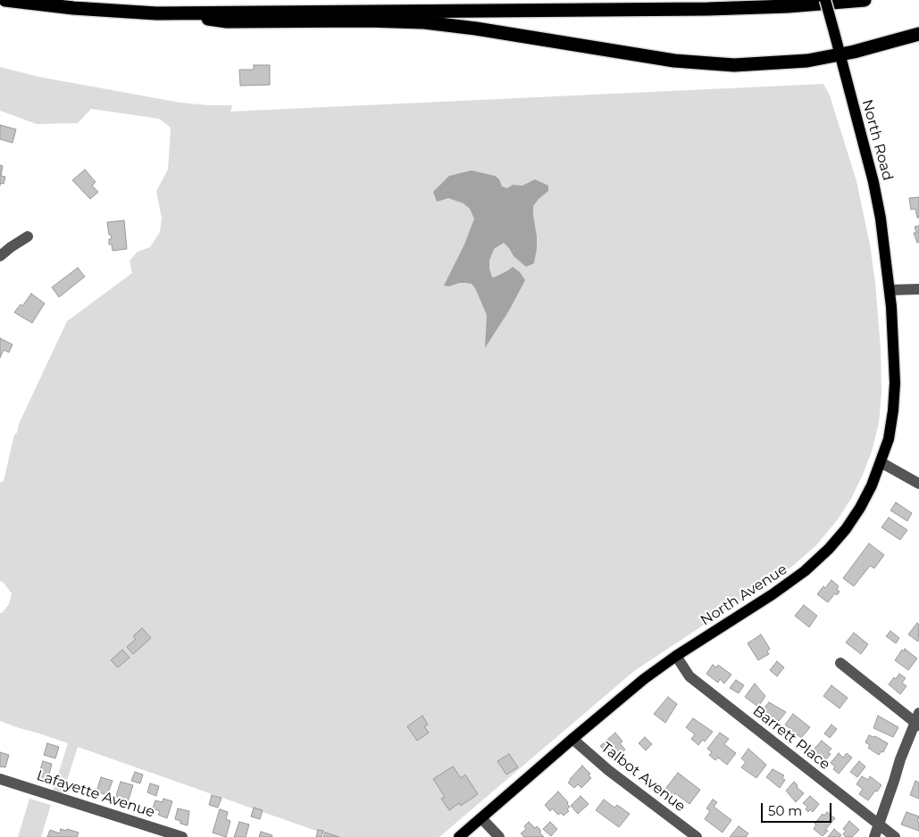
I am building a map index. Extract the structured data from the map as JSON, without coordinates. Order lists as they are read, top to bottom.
{
  "streets": {
    "main road": ["North Road", "North Avenue"],
    "street": ["Barrett Place", "Talbot Avenue", "Lafayette Avenue"]
  },
  "crossings": [
    ["North Road", "North Avenue"],
    ["North Avenue", "Barrett Place"],
    ["North Avenue", "Talbot Avenue"]
  ],
  "scale_bar": "50 m"
}
